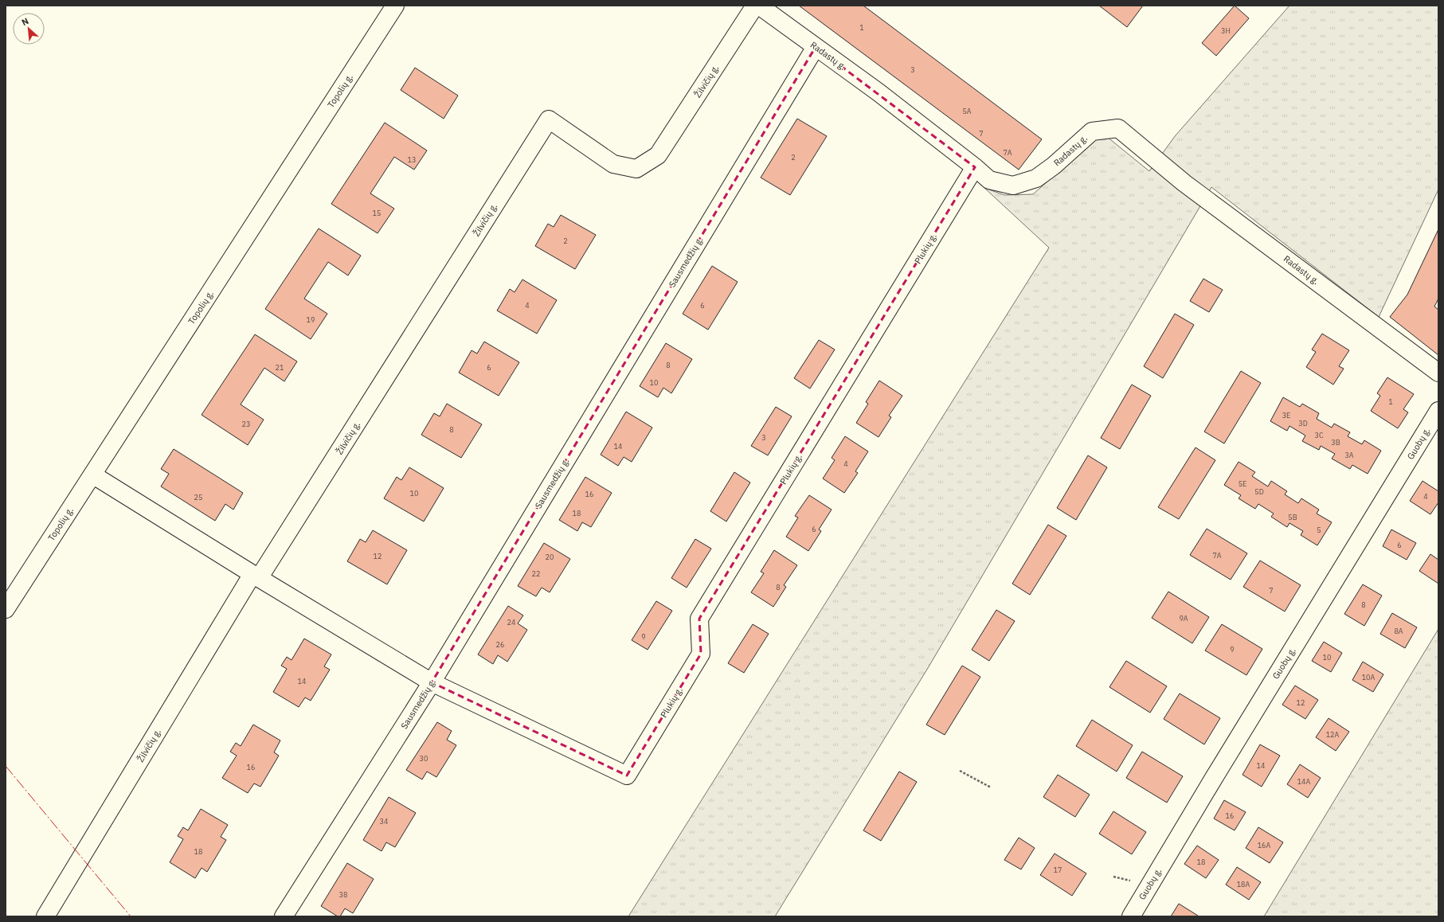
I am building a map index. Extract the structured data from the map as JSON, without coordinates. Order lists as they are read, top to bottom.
{
  "streets": {
    "street": [
      "Radastų g.",
      "Žilvičių g.",
      "Topolių g.",
      "Plukių g.",
      "Sausmedžių g.",
      "Guobų g."
    ]
  },
  "crossings": [
    ["Radastų g.", "Plukių g."],
    ["Radastų g.", "Sausmedžių g."],
    ["Plukių g.", "Sausmedžių g."]
  ],
  "house_numbers": [
    "1",
    "3H",
    "3",
    "5A",
    "7",
    "7A",
    "2",
    "13",
    "15",
    "2",
    "4",
    "6",
    "19",
    "8",
    "21",
    "6",
    "10",
    "1",
    "3E",
    "3D",
    "23",
    "8",
    "3C",
    "3",
    "3B",
    "14",
    "3A",
    "4",
    "5E",
    "5D",
    "10",
    "16",
    "4",
    "25",
    "18",
    "5B",
    "6",
    "5",
    "6",
    "7A",
    "12",
    "20",
    "22",
    "8",
    "7",
    "8",
    "9A",
    "24",
    "8A",
    "9",
    "26",
    "9",
    "10",
    "10A",
    "14",
    "12",
    "12A",
    "30",
    "14",
    "16",
    "14A",
    "16",
    "34",
    "16A",
    "18",
    "18",
    "17",
    "18A",
    "38"
  ],
  "north": "top left"
}
